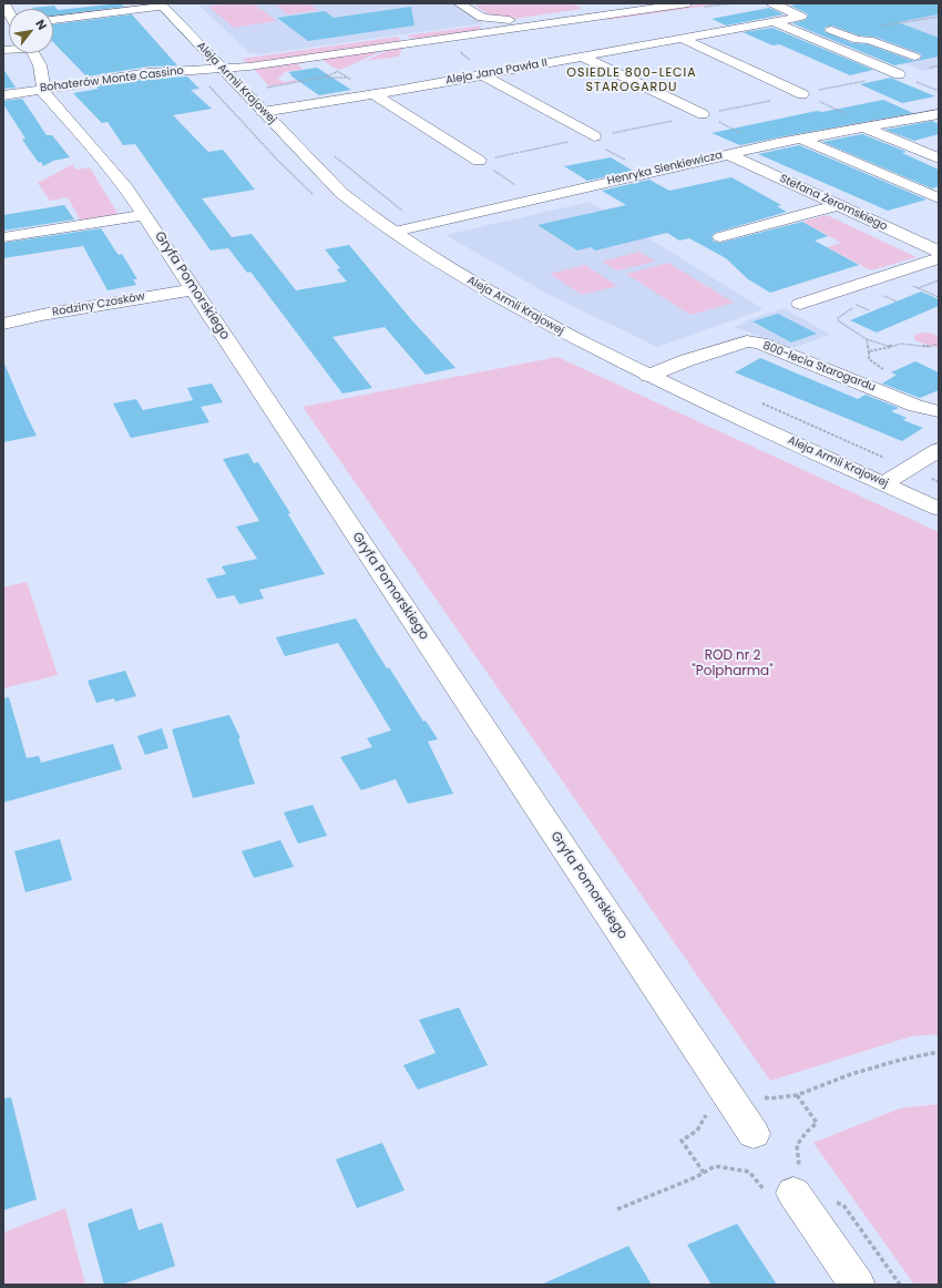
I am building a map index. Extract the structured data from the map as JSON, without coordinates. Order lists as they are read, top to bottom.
{
  "streets": {
    "street": [
      "Aleja Jana Pawła II",
      "Bohaterów Monte Cassino",
      "Aleja Armii Krajowej",
      "Henryka Sienkiewicza",
      "Stefana Żeromskiego",
      "Gryfa Pomorskiego",
      "Rodziny Czosków",
      "800-lecia Starogardu"
    ]
  },
  "crossings": [
    ["Aleja Jana Pawła II", "Aleja Armii Krajowej"],
    ["Bohaterów Monte Cassino", "Aleja Armii Krajowej"],
    ["Bohaterów Monte Cassino", "Gryfa Pomorskiego"],
    ["Aleja Armii Krajowej", "Henryka Sienkiewicza"],
    ["Aleja Armii Krajowej", "800-lecia Starogardu"],
    ["Henryka Sienkiewicza", "Stefana Żeromskiego"],
    ["Gryfa Pomorskiego", "Rodziny Czosków"]
  ],
  "districts": ["OSIEDLE 800-LECIA STAROGARDU"],
  "parks": ["ROD nr 2 \"Polpharma\""],
  "north": "top right"
}
